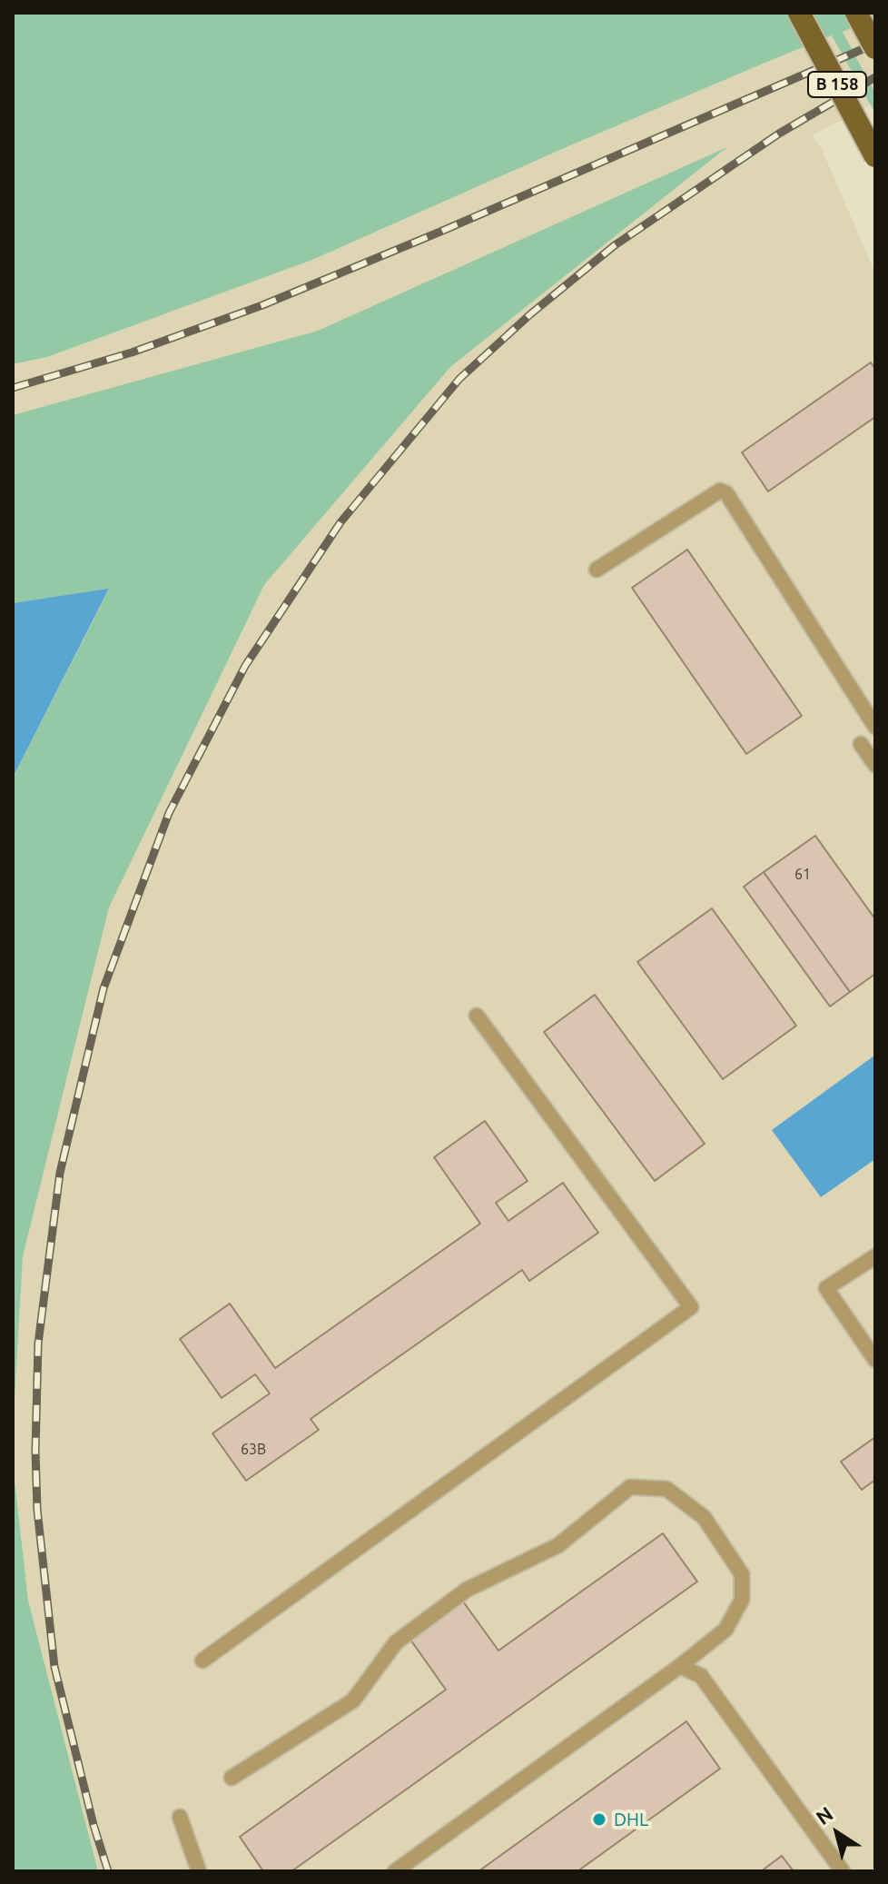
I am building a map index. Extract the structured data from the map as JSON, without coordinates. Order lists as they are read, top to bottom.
{
  "streets": {
    "main road": ["B 158"]
  },
  "places": ["DHL"],
  "house_numbers": ["61", "63B"],
  "north": "top left"
}
